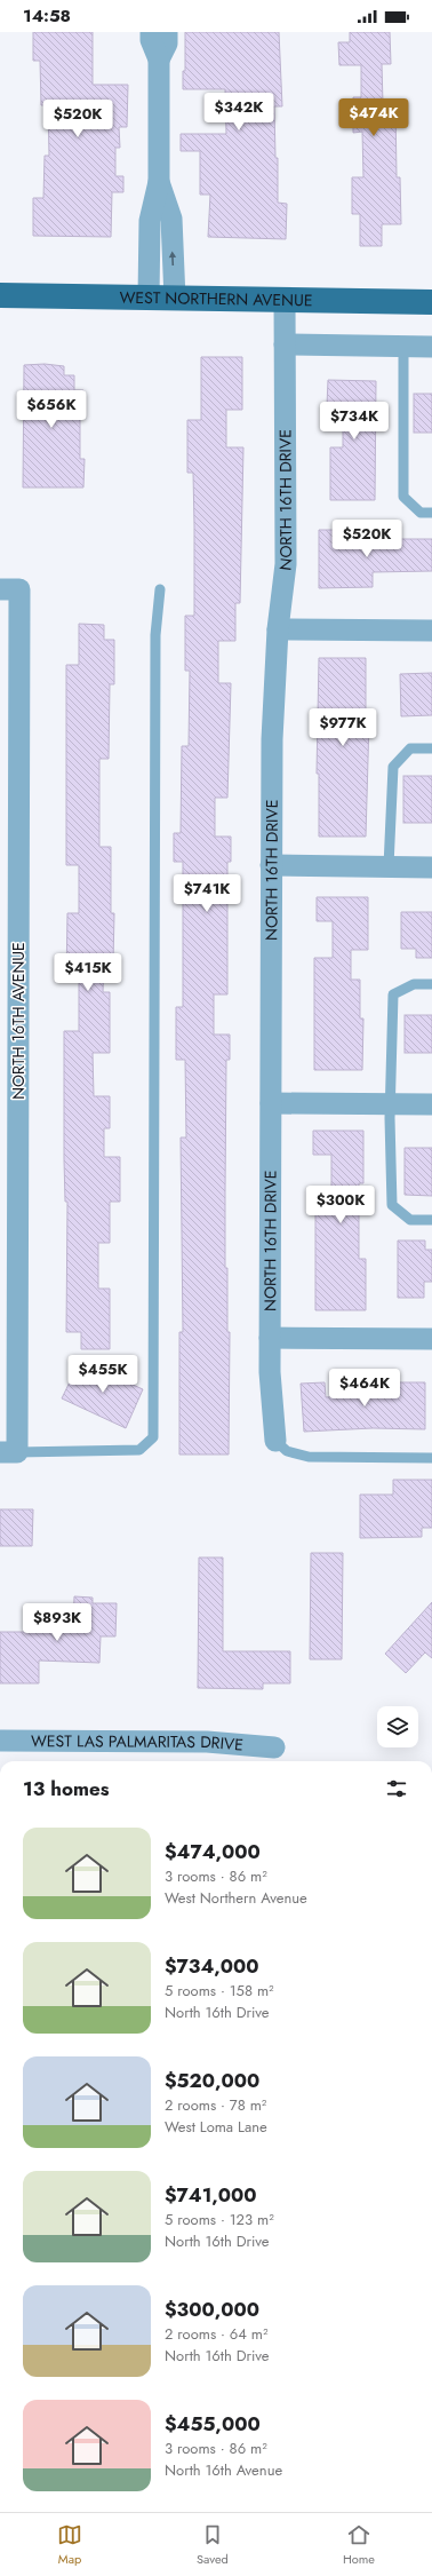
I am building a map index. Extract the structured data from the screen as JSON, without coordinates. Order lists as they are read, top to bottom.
{
  "streets": {
    "main road": ["WEST NORTHERN AVENUE"],
    "street": ["NORTH 16TH DRIVE", "NORTH 16TH AVENUE", "WEST LAS PALMARITAS DRIVE"]
  },
  "crossings": [
    ["WEST NORTHERN AVENUE", "NORTH 16TH DRIVE"]
  ],
  "page": {
    "status": "14:58",
    "price": [
      "$342K",
      "$474K",
      "$520K",
      "$656K",
      "$734K",
      "$520K",
      "$977K",
      "$741K",
      "$415K",
      "$300K",
      "$455K",
      "$464K",
      "$893K"
    ],
    "heading": "13 homes",
    "list": [
      {
        "name": "$474,000",
        "note": "3 rooms · 86 m² · West Northern Avenue"
      },
      {
        "name": "$734,000",
        "note": "5 rooms · 158 m² · North 16th Drive"
      },
      {
        "name": "$520,000",
        "note": "2 rooms · 78 m² · West Loma Lane"
      },
      {
        "name": "$741,000",
        "note": "5 rooms · 123 m² · North 16th Drive"
      },
      {
        "name": "$300,000",
        "note": "2 rooms · 64 m² · North 16th Drive"
      },
      {
        "name": "$455,000",
        "note": "3 rooms · 86 m² · North 16th Avenue"
      }
    ],
    "tabs": ["Map", "Saved", "Home"]
  }
}
